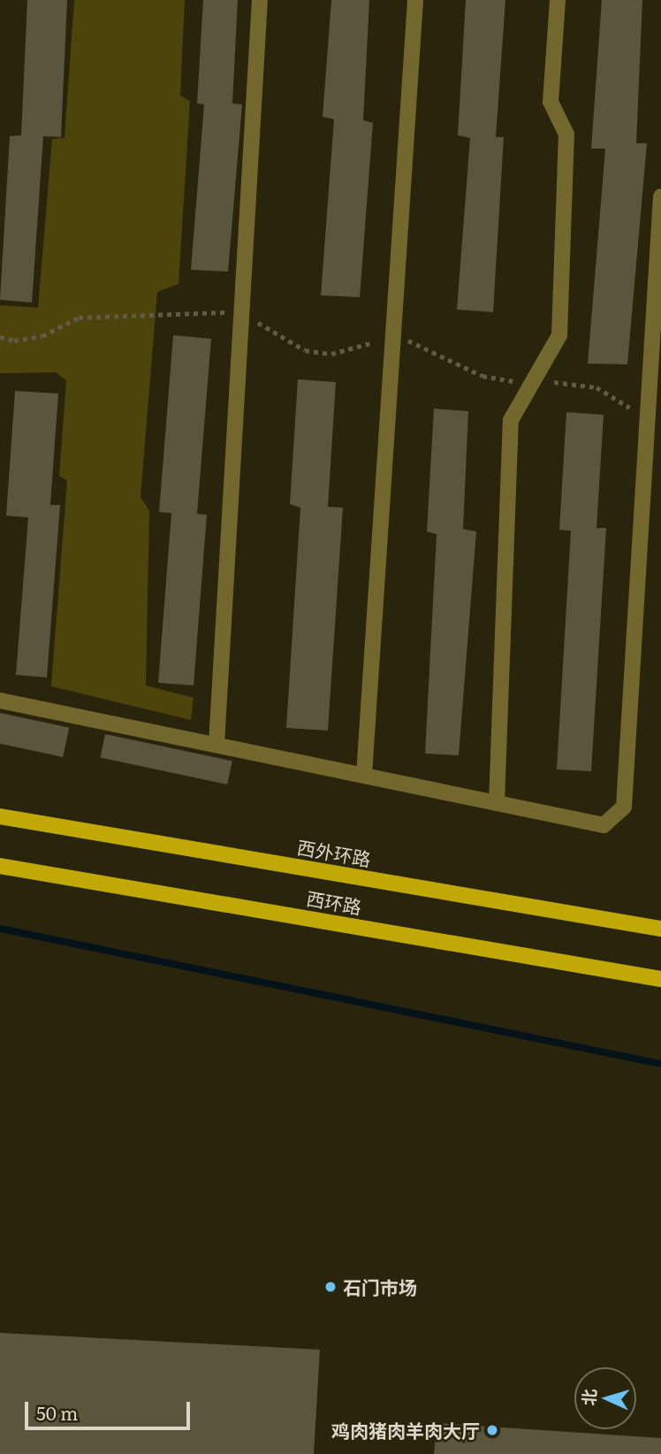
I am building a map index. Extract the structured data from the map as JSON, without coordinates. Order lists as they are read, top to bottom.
{
  "streets": {
    "main road": ["西外环路", "西环路"]
  },
  "places": ["石门市场", "鸡肉猪肉羊肉大厅"],
  "scale_bar": "50 m",
  "north": "left"
}
